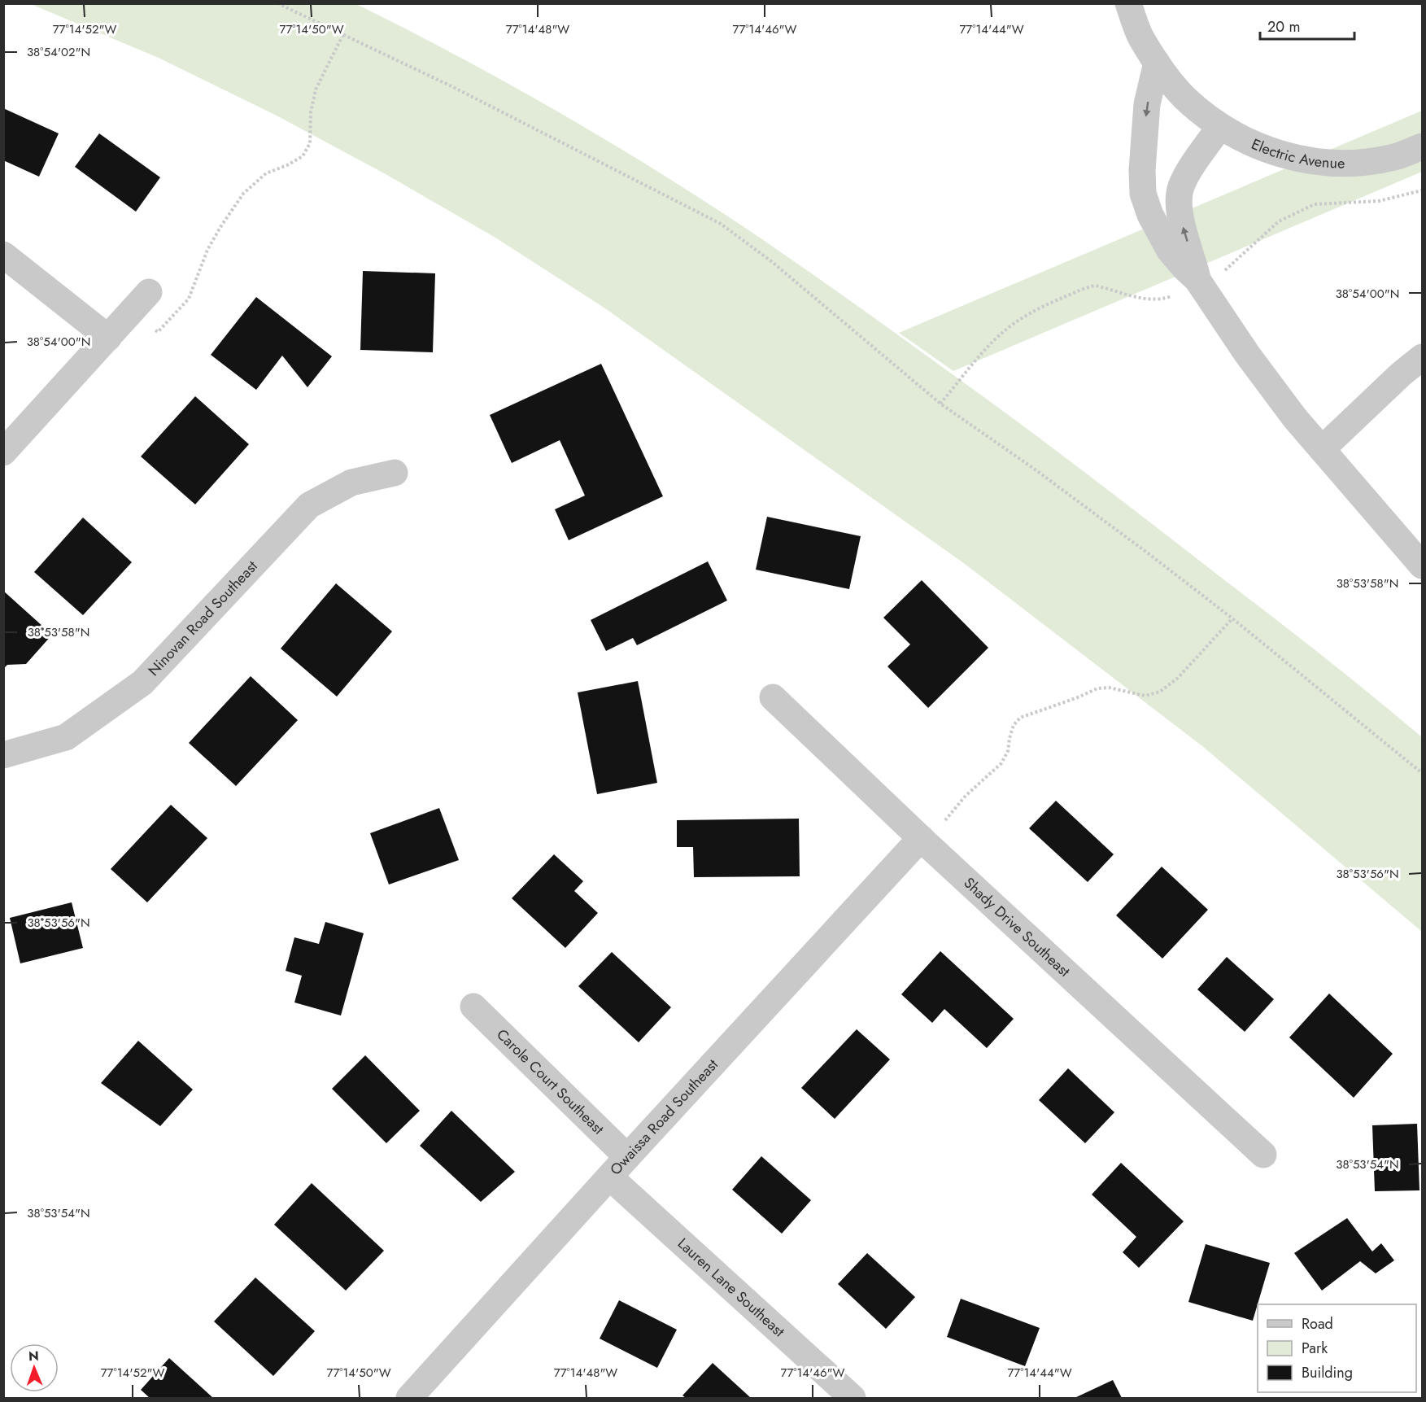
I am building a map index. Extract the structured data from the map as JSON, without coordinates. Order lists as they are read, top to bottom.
{
  "streets": {
    "street": [
      "Electric Avenue",
      "Ninovan Road Southeast",
      "Shady Drive Southeast",
      "Carole Court Southeast",
      "Owaissa Road Southeast",
      "Lauren Lane Southeast"
    ]
  },
  "crossings": [
    ["Shady Drive Southeast", "Owaissa Road Southeast"],
    ["Carole Court Southeast", "Owaissa Road Southeast"],
    ["Owaissa Road Southeast", "Lauren Lane Southeast"]
  ],
  "legend": ["Road", "Park", "Building"],
  "scale_bar": "20 m",
  "north": "top",
  "coordinates": [
    "77°14'52\"W",
    "77°14'50\"W",
    "77°14'48\"W",
    "77°14'46\"W",
    "77°14'44\"W",
    "38°54'02\"N",
    "38°54'00\"N",
    "38°53'58\"N",
    "38°53'56\"N",
    "38°53'54\"N"
  ]
}
